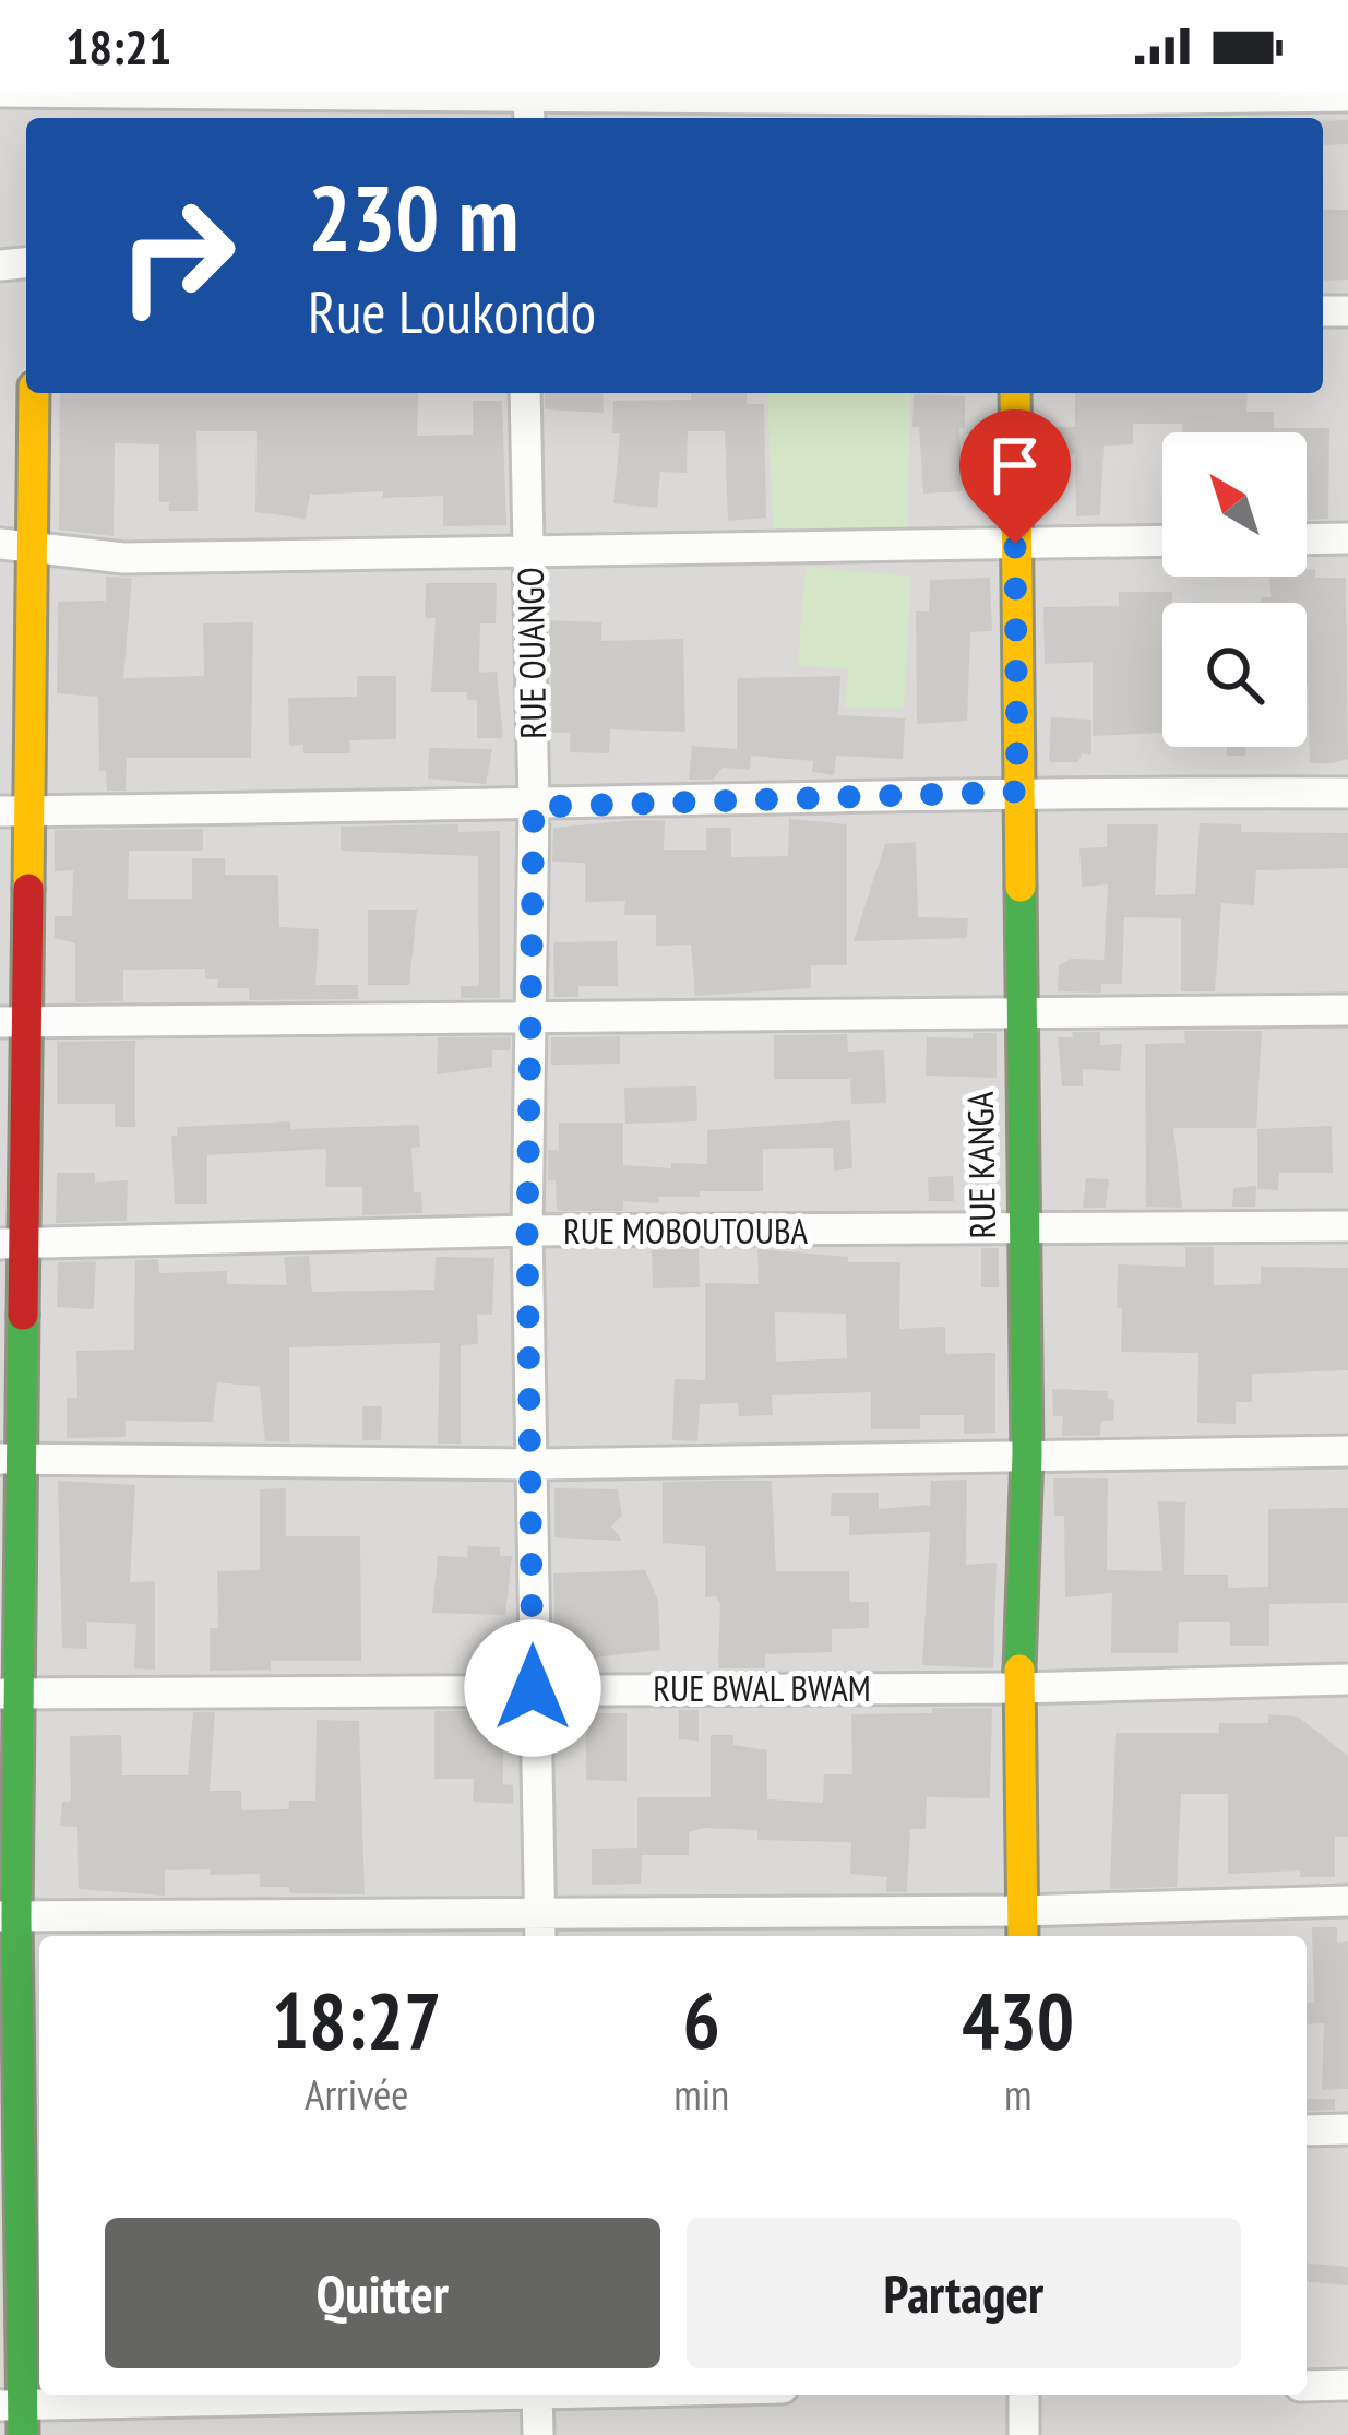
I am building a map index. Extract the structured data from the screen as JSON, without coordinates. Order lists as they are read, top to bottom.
{
  "streets": {
    "street": [
      "RUE OUANGO",
      "RUE KANGA",
      "RUE MOBOUTOUBA",
      "RUE BWAL BWAM"
    ]
  },
  "crossings": [
    ["RUE OUANGO", "RUE MOBOUTOUBA"],
    ["RUE OUANGO", "RUE BWAL BWAM"],
    ["RUE KANGA", "RUE MOBOUTOUBA"],
    ["RUE KANGA", "RUE BWAL BWAM"]
  ],
  "north": "top left",
  "page": {
    "status": "18:21",
    "turn": ["230 m", "Rue Loukondo"],
    "eta": [
      "18:27",
      "Arrivée",
      "6",
      "min",
      "430",
      "m"
    ],
    "buttons": ["Quitter", "Partager"]
  }
}
